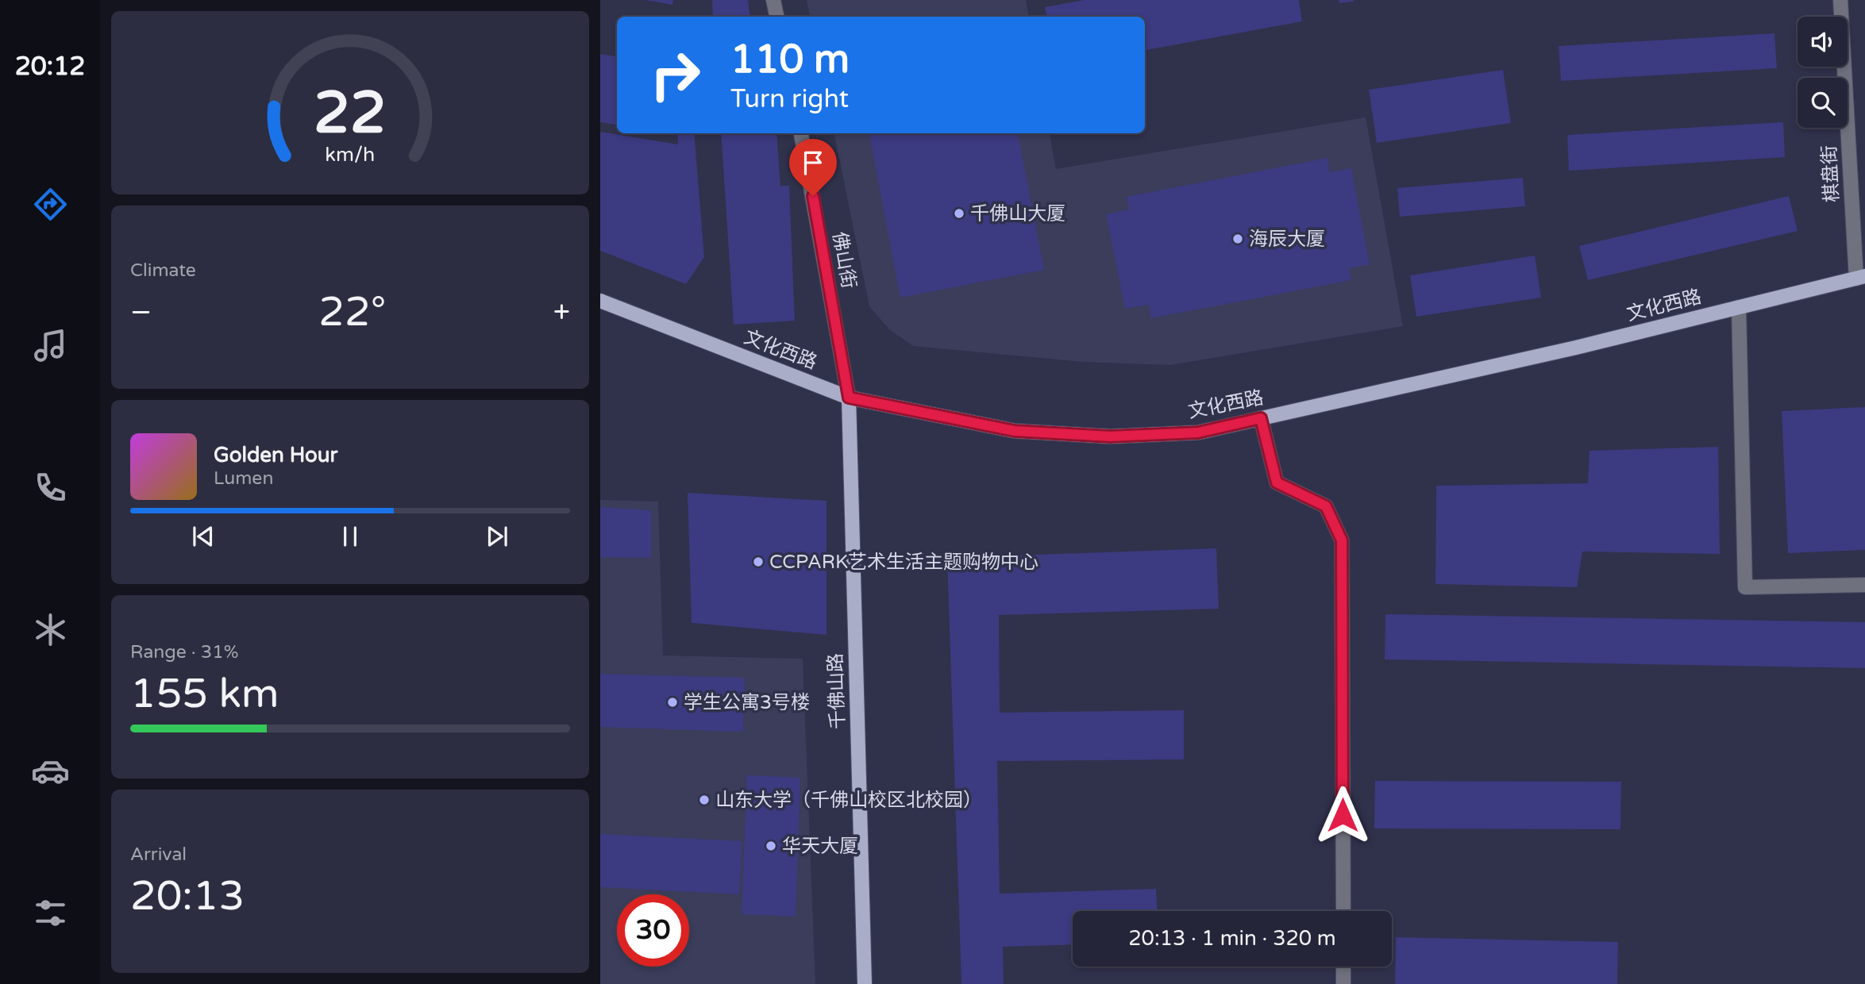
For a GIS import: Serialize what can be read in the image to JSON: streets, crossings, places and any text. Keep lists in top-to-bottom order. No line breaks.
{"streets":{"main road":["文化西路","千佛山路"],"street":["棋盘街","佛山街"]},"crossings":[["棋盘街","文化西路"],["佛山街","文化西路"],["佛山街","千佛山路"],["文化西路","千佛山路"]],"places":["千佛山大厦","海辰大厦","CCPARK艺术生活主题购物中心","学生公寓3号楼","山东大学（千佛山校区北校园）","华天大厦"],"page":{"tabs":"20:12","turn":["110 m","Turn right"],"tile":["Climate",["Range · 31%","155 km"],["Arrival","20:13"]],"heat":["−","22°","+"],"song":["Golden Hour","Lumen"],"limit":"30","trip":"20:13 · 1 min · 320 m","gauge":["22","km/h"]}}
